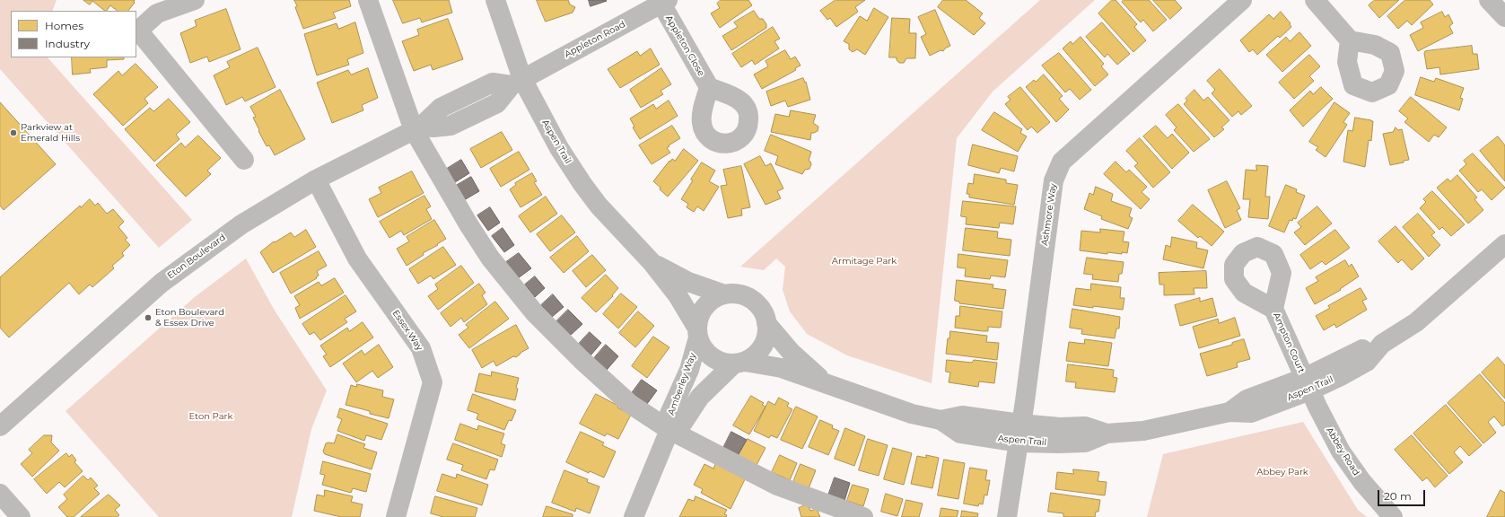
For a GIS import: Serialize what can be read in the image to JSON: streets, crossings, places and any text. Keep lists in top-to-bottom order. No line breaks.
{"streets":{"street":["Appleton Road","Appleton Close","Aspen Trail","Ashmore Way","Eton Boulevard","Essex Way","Ampton Court","Amberley Way","Abbey Road"]},"crossings":[["Appleton Road","Appleton Close"],["Appleton Road","Aspen Trail"],["Appleton Road","Eton Boulevard"],["Aspen Trail","Ashmore Way"],["Aspen Trail","Eton Boulevard"],["Aspen Trail","Ampton Court"],["Aspen Trail","Amberley Way"],["Aspen Trail","Abbey Road"],["Eton Boulevard","Essex Way"],["Ampton Court","Abbey Road"]],"parks":["Armitage Park","Eton Park","Abbey Park"],"places":["Parkview at Emerald Hills","Eton Boulevard & Essex Drive"],"legend":["Homes","Industry"],"scale_bar":"20 m"}
